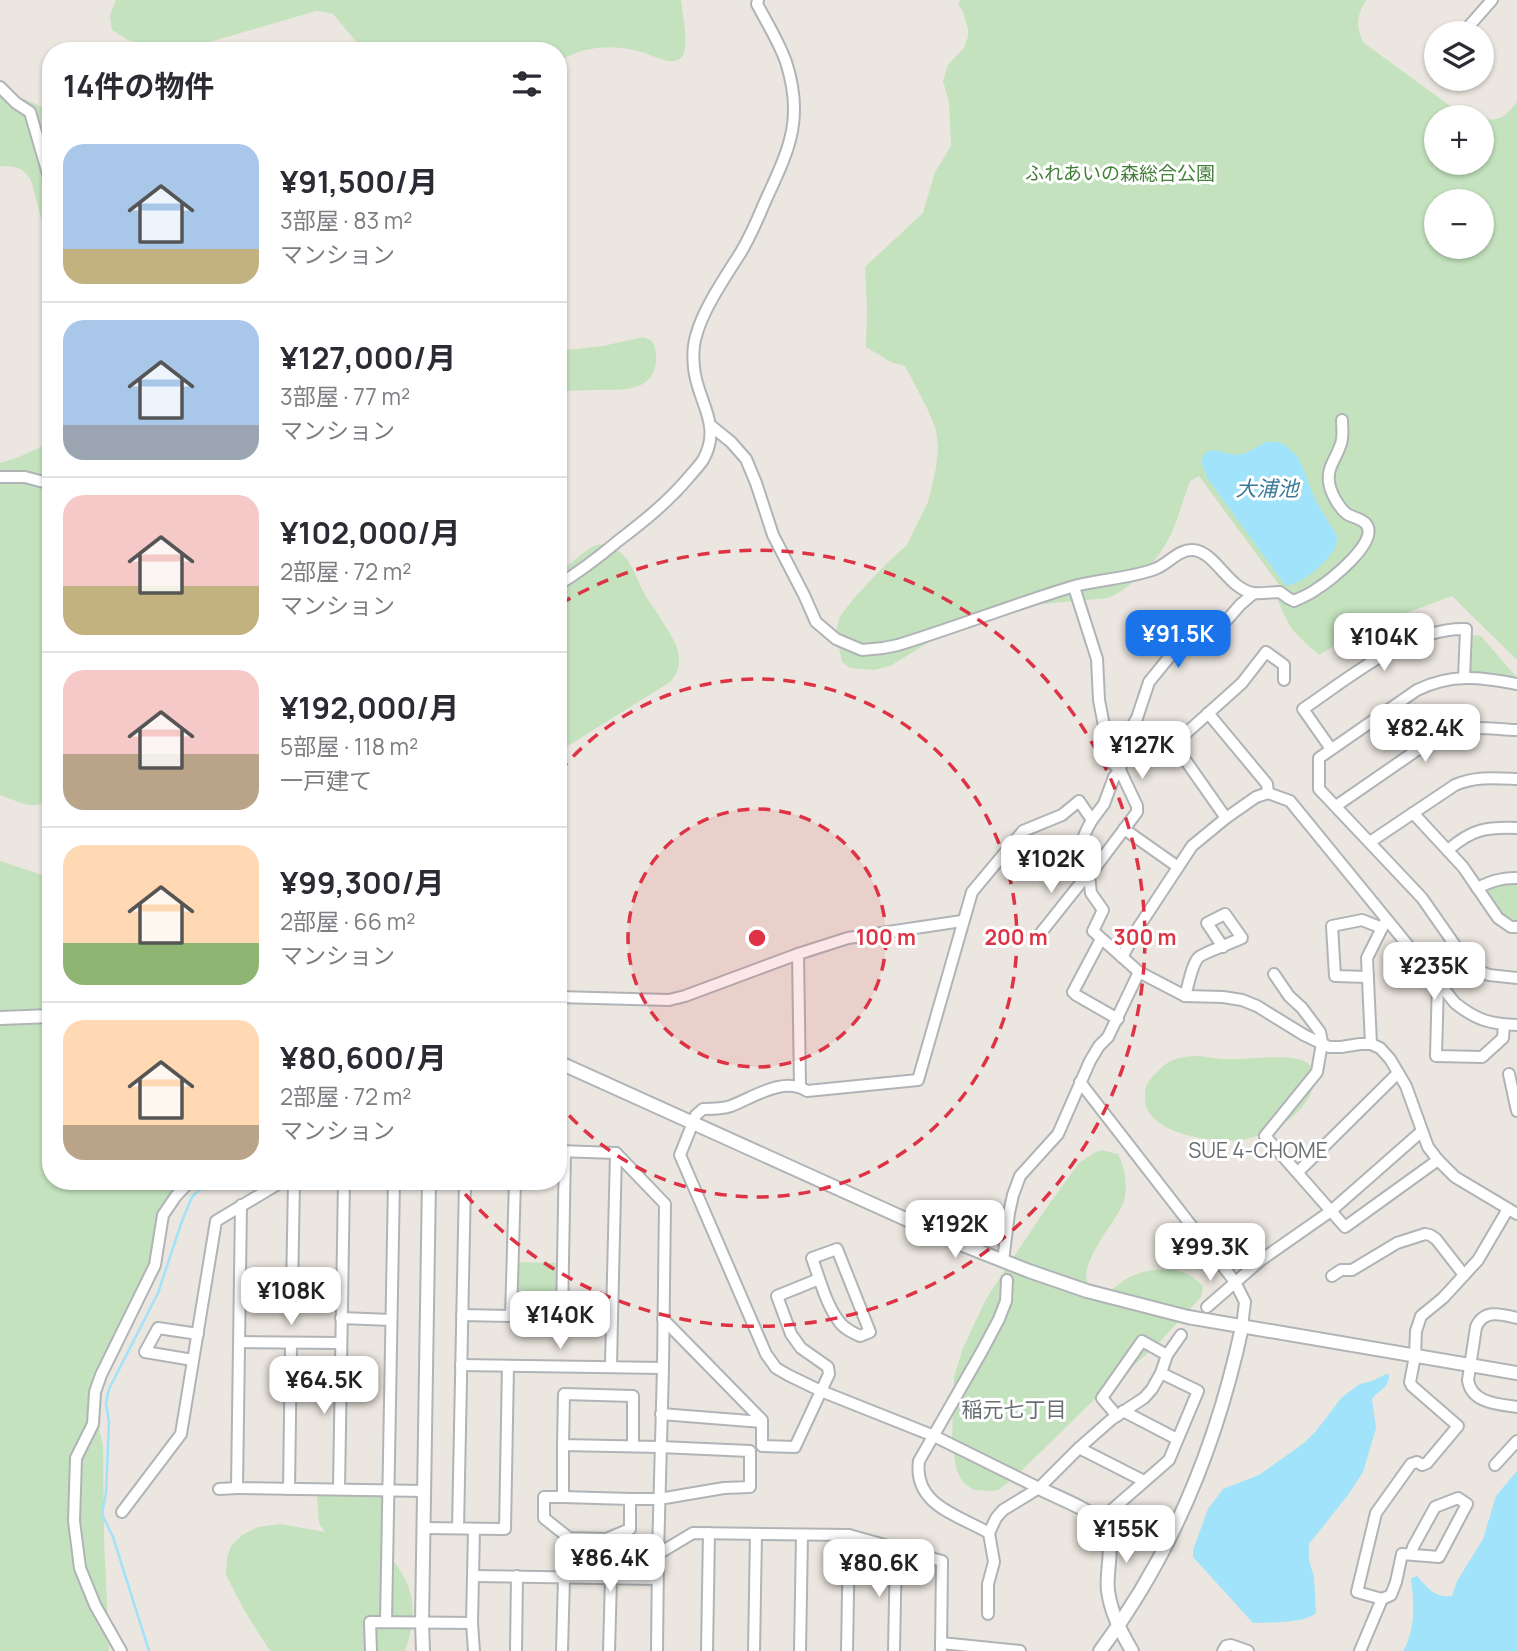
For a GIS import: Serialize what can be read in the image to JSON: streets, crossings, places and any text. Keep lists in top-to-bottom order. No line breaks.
{"districts":["SUE 4-CHOME","稲元七丁目"],"water":["大浦池"],"parks":["ふれあいの森総合公園"],"page":{"map_buttons":["+","−"],"heading":"14件の物件","list":[{"name":"¥91,500/月","note":"3部屋 · 83 m² · マンション"},{"name":"¥127,000/月","note":"3部屋 · 77 m² · マンション"},{"name":"¥102,000/月","note":"2部屋 · 72 m² · マンション"},{"name":"¥192,000/月","note":"5部屋 · 118 m² · 一戸建て"},{"name":"¥99,300/月","note":"2部屋 · 66 m² · マンション"},{"name":"¥80,600/月","note":"2部屋 · 72 m² · マンション"}],"price":["¥91.5K","¥104K","¥82.4K","¥127K","¥102K","¥235K","¥192K","¥99.3K","¥108K","¥140K","¥64.5K","¥155K","¥86.4K","¥80.6K"]},"rings":["100 m","200 m","300 m"]}
